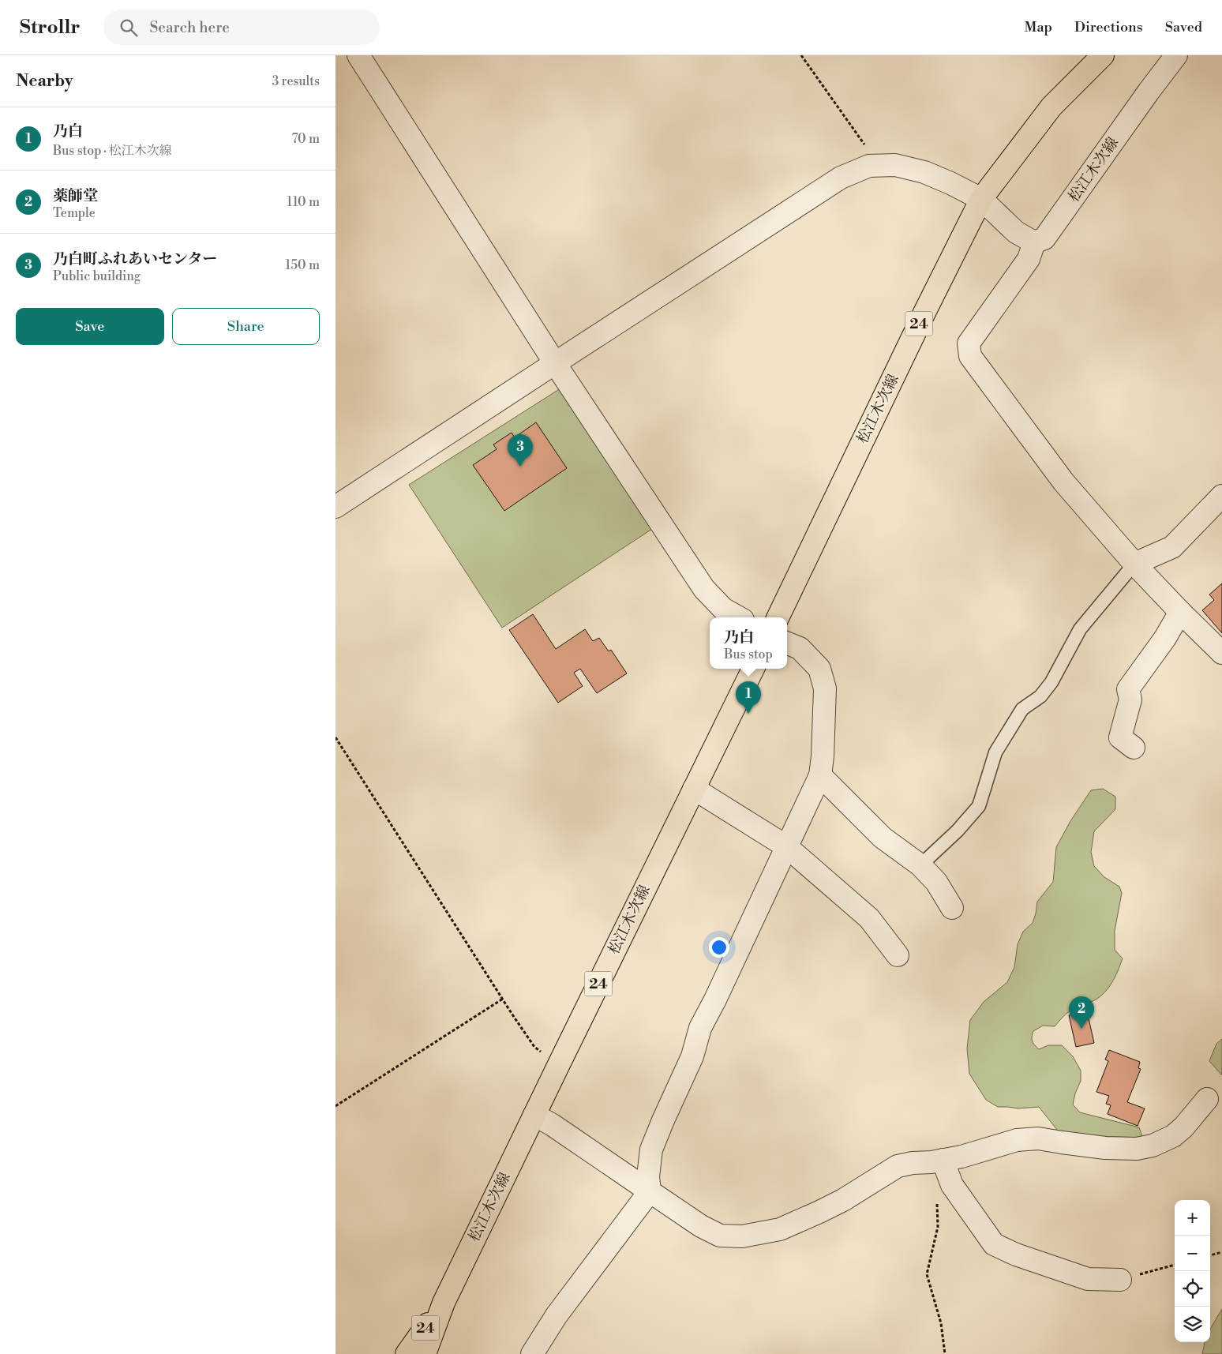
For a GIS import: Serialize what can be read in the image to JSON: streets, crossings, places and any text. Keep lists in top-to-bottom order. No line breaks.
{"streets":{"main road":["松江木次線","24"]},"page":{"header":"Strollr","search":"Search here","nav":["Map","Directions","Saved"],"heading":["Nearby","3 results"],"list":[{"mark":"1","name":"乃白","note":"Bus stop · 松江木次線","value":"70 m"},{"mark":"2","name":"薬師堂","note":"Temple","value":"110 m"},{"mark":"3","name":"乃白町ふれあいセンター","note":"Public building","value":"150 m"}],"buttons":["Save","Share"],"pins":["3","1","2"],"popup":["乃白","Bus stop"],"map_buttons":["+","−"]}}
